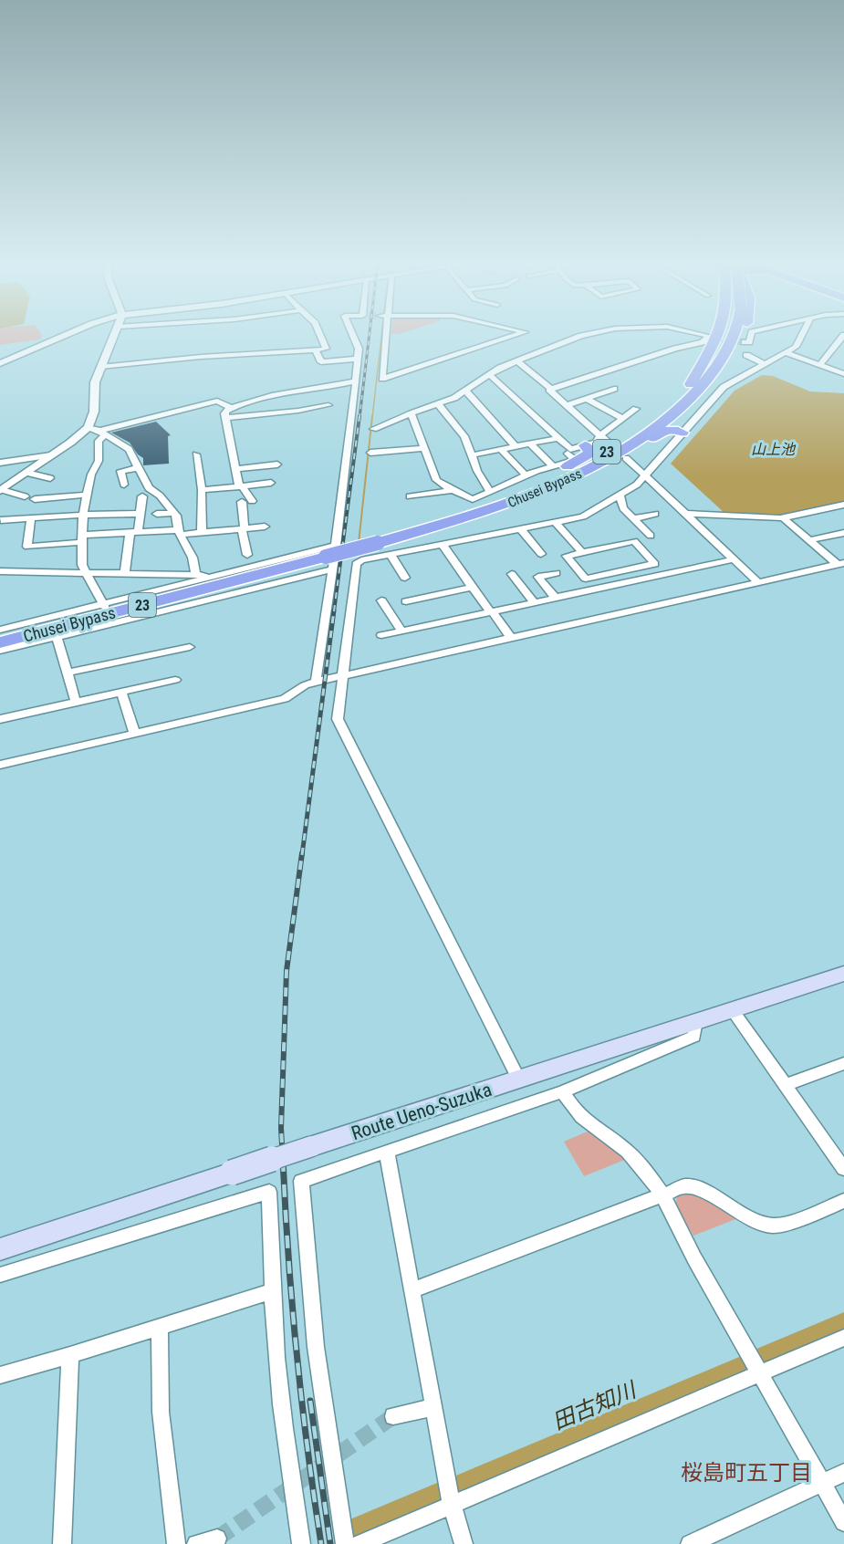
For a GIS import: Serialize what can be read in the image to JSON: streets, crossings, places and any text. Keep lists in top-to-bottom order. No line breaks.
{"streets":{"highway":["23","Chusei Bypass"],"main road":["Route Ueno-Suzuka"]},"districts":["桜島町五丁目"],"water":["山上池","田古知川"]}
